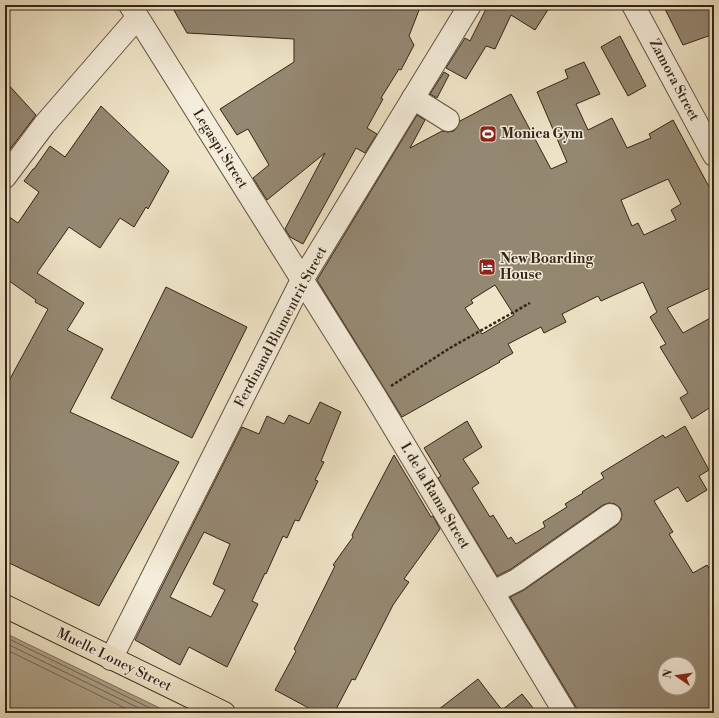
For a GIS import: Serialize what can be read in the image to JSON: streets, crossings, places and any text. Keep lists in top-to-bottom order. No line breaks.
{"streets":{"main road":["Muelle Loney Street"],"street":["Zamora Street","Legaspi Street","Ferdinand Blumentrit Street","I. de la Rama Street"]},"crossings":[["Legaspi Street","Ferdinand Blumentrit Street"],["Legaspi Street","I. de la Rama Street"],["Ferdinand Blumentrit Street","I. de la Rama Street"],["Ferdinand Blumentrit Street","Muelle Loney Street"]],"places":{"sports":["Monica Gym"],"hotel":["New Boarding House"]},"north":"left"}
